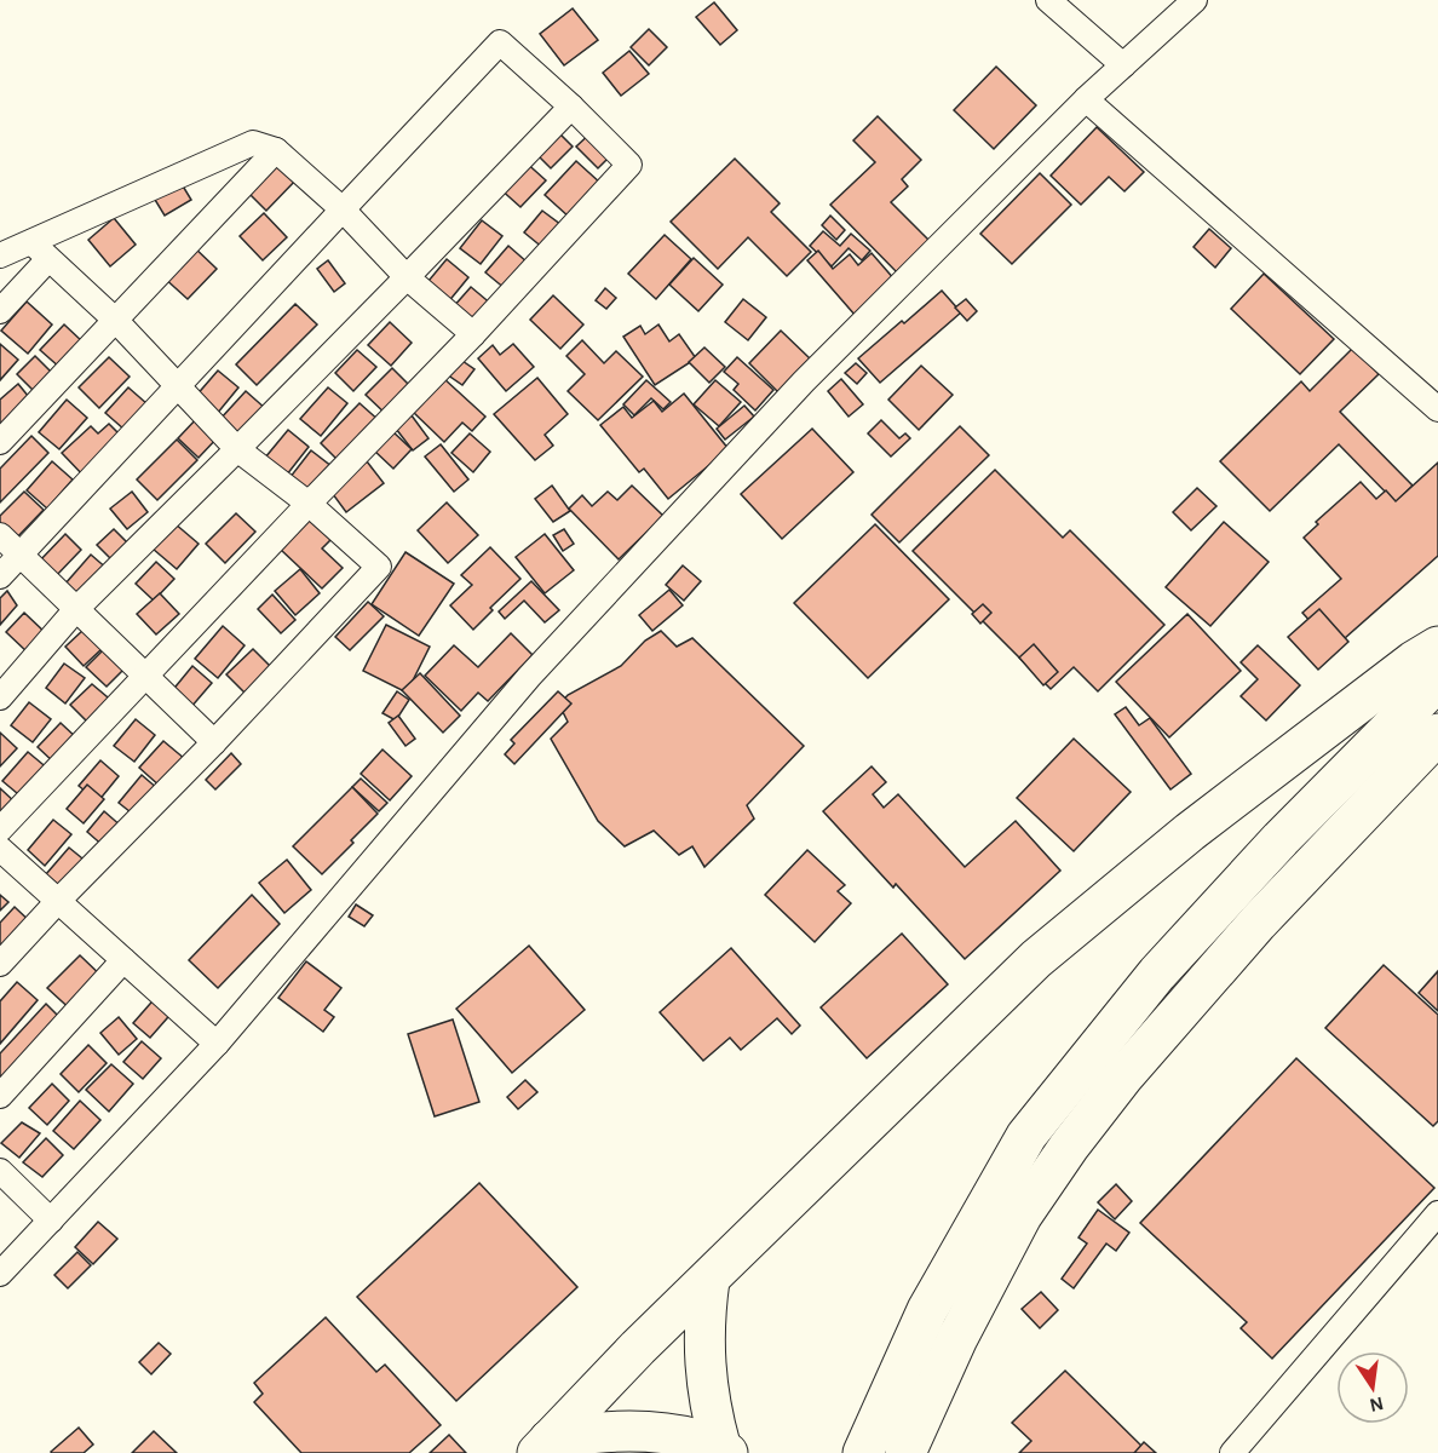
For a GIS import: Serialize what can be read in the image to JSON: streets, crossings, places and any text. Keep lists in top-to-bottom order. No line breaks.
{"north":"bottom"}
